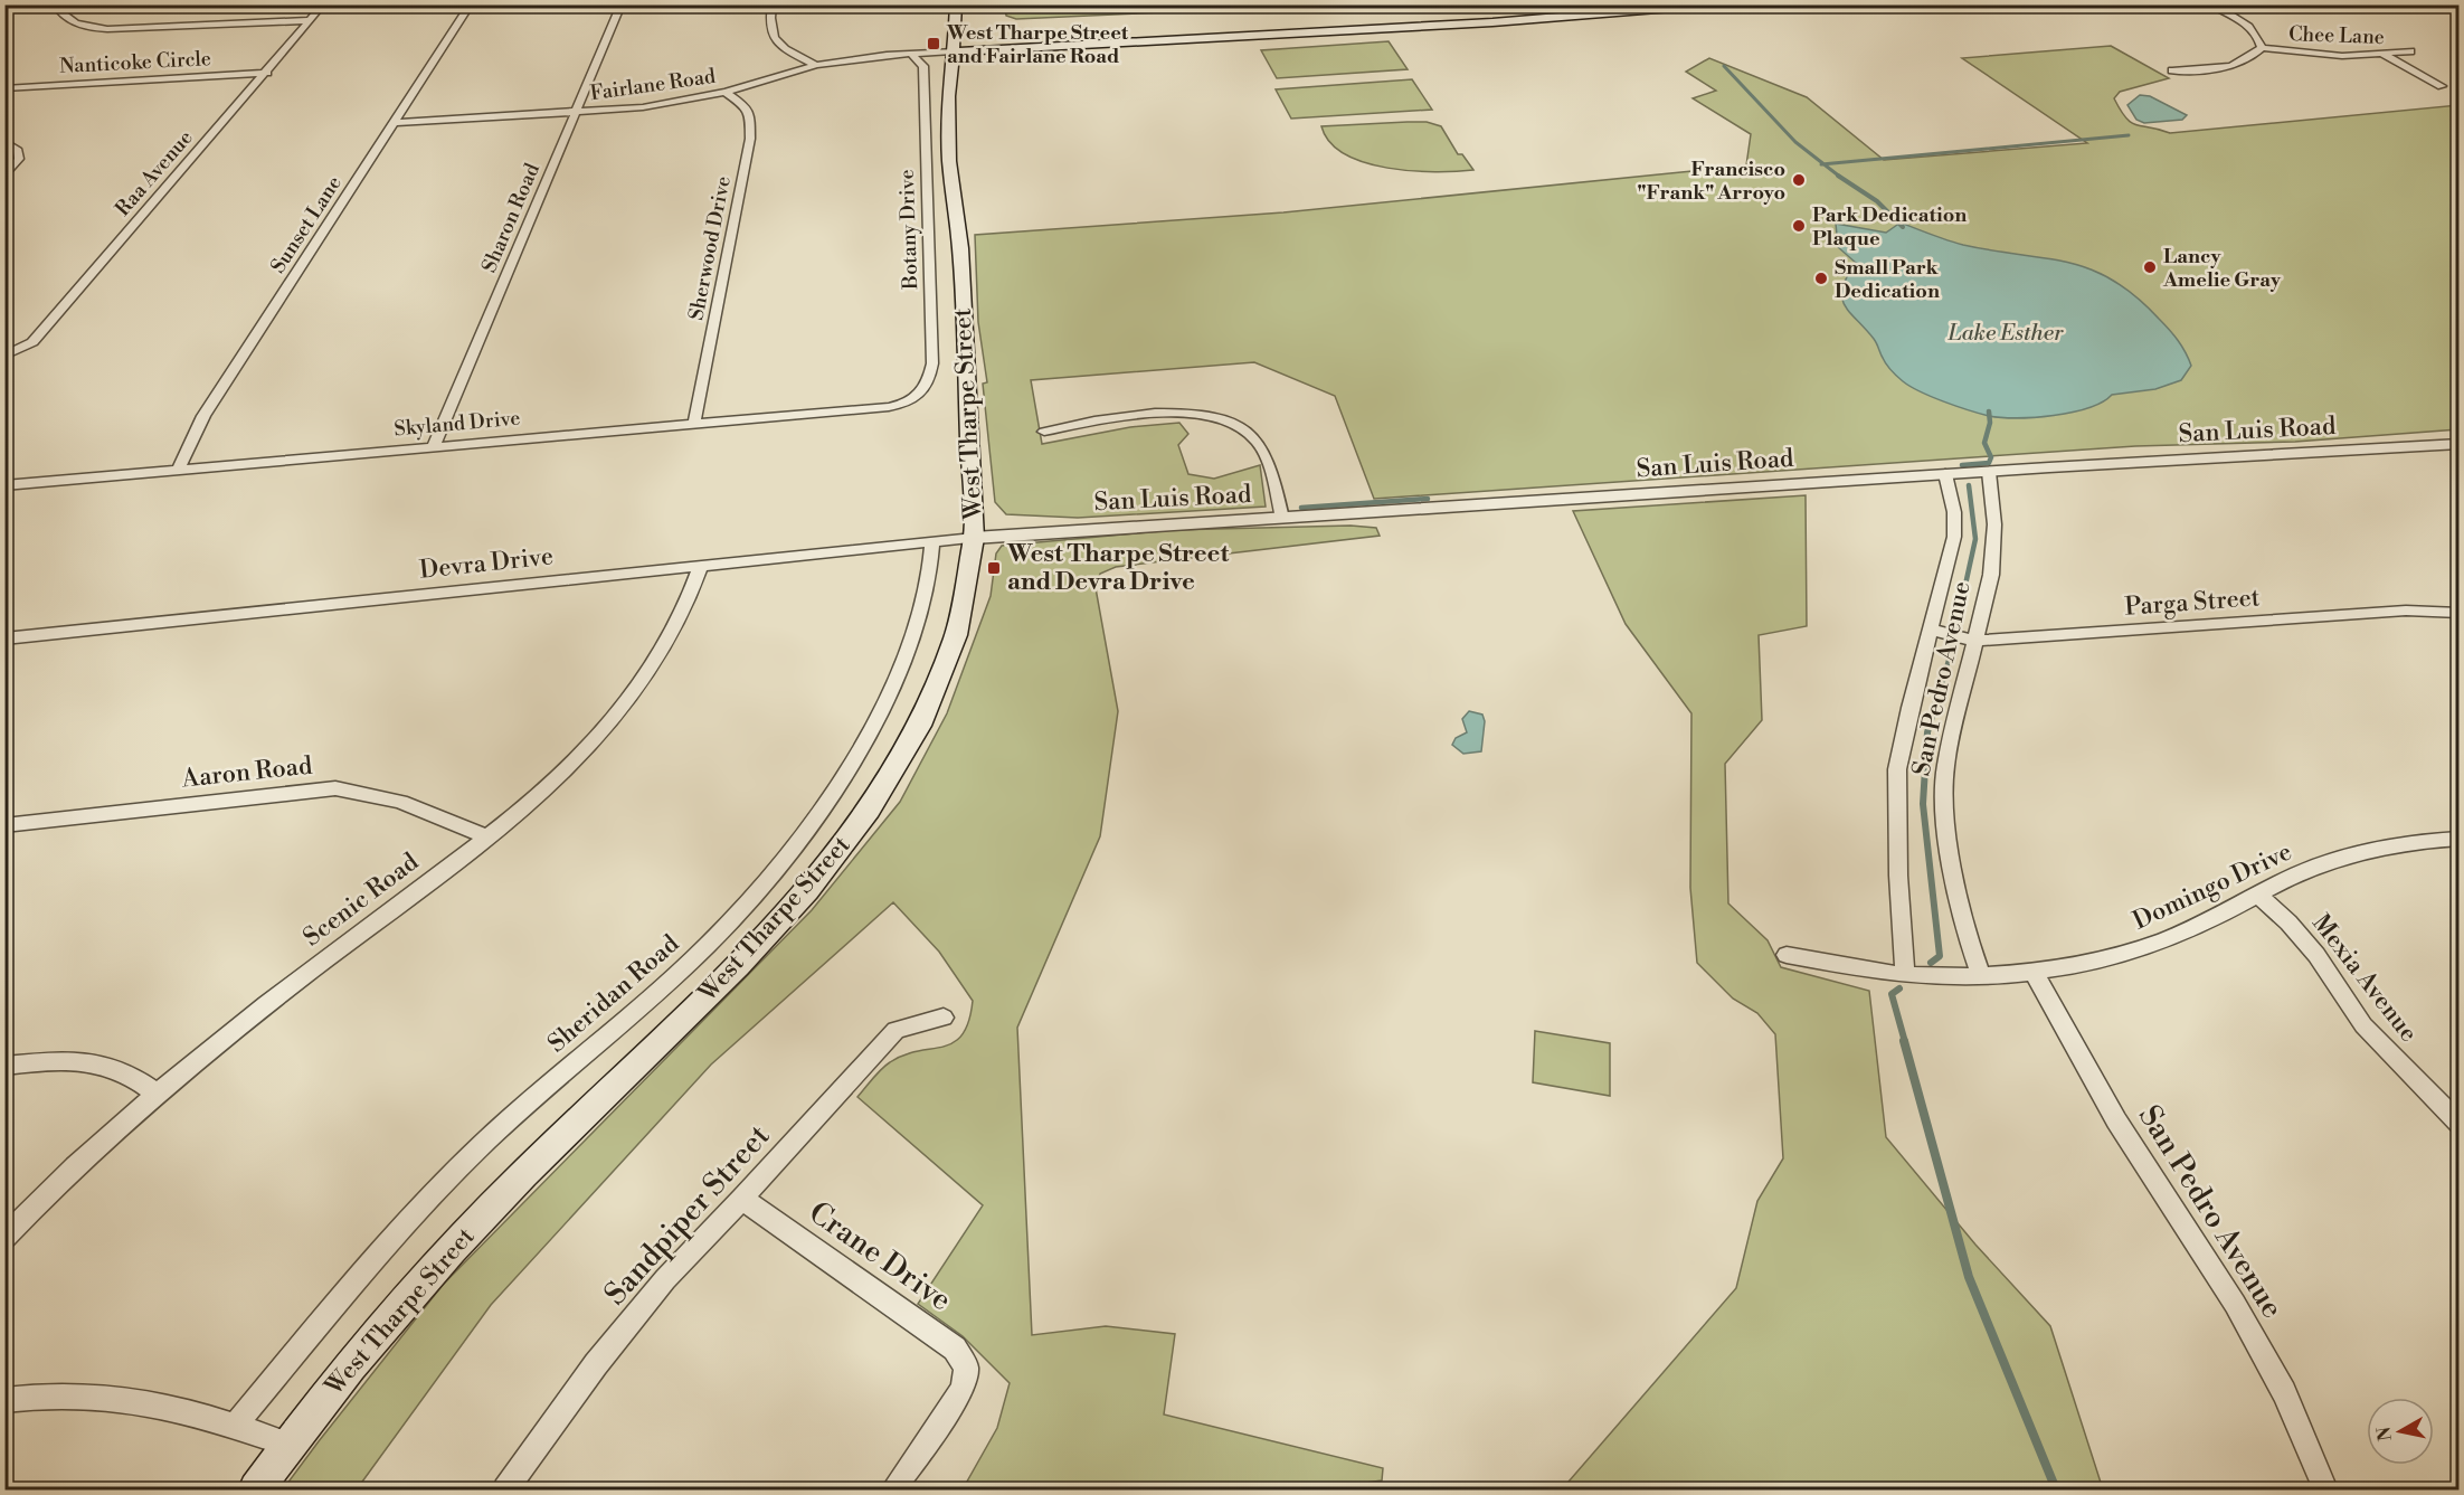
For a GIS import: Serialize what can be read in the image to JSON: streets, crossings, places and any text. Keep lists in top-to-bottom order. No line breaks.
{"streets":{"main road":["West Tharpe Street"],"street":["Chee Lane","Nanticoke Circle","Fairlane Road","Raa Avenue","Sharon Road","Sunset Lane","Botany Drive","Sherwood Drive","Skyland Drive","San Luis Road","Devra Drive","Parga Street","San Pedro Avenue","Aaron Road","Domingo Drive","Scenic Road","Mexia Avenue","Sheridan Road","Sandpiper Street","Crane Drive"]},"crossings":[["Nanticoke Circle","Raa Avenue"],["Fairlane Road","Sharon Road"],["Fairlane Road","Sunset Lane"],["Fairlane Road","Botany Drive"],["Fairlane Road","Sherwood Drive"],["Fairlane Road","West Tharpe Street"],["Sharon Road","Skyland Drive"],["Sunset Lane","Skyland Drive"],["Botany Drive","Skyland Drive"],["Sherwood Drive","Skyland Drive"],["West Tharpe Street","San Luis Road"],["West Tharpe Street","Devra Drive"],["San Luis Road","Devra Drive"],["San Luis Road","San Pedro Avenue"],["Devra Drive","Scenic Road"],["Devra Drive","Sheridan Road"],["Parga Street","San Pedro Avenue"],["San Pedro Avenue","Domingo Drive"],["Aaron Road","Scenic Road"],["Domingo Drive","Mexia Avenue"],["Sandpiper Street","Crane Drive"]],"water":["Lake Esther"],"places":{"transit":["West Tharpe Street and Fairlane Road","West Tharpe Street and Devra Drive"],"other":["Francisco \"Frank\" Arroyo","Park Dedication Plaque","Lancy Amelie Gray","Small Park Dedication"]},"north":"left"}
